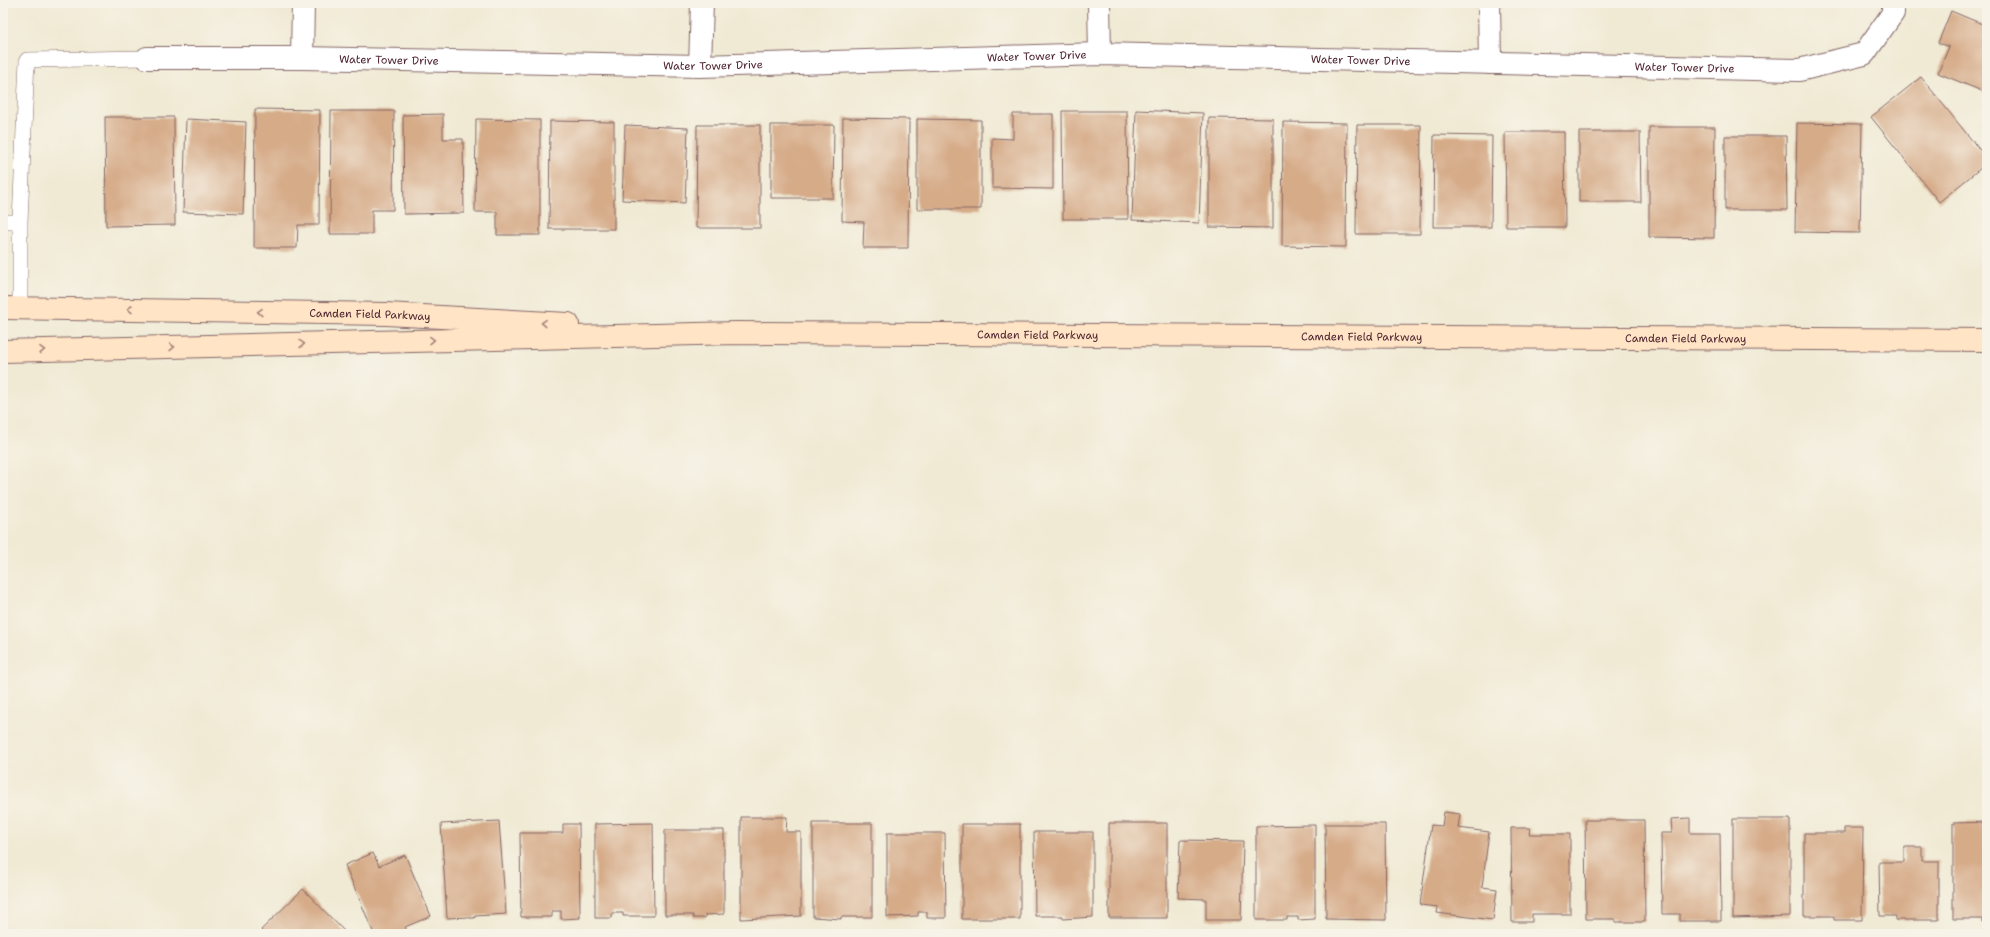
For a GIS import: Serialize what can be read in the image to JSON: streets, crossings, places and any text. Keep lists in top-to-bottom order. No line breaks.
{"streets":{"street":["Water Tower Drive","Camden Field Parkway"]}}
